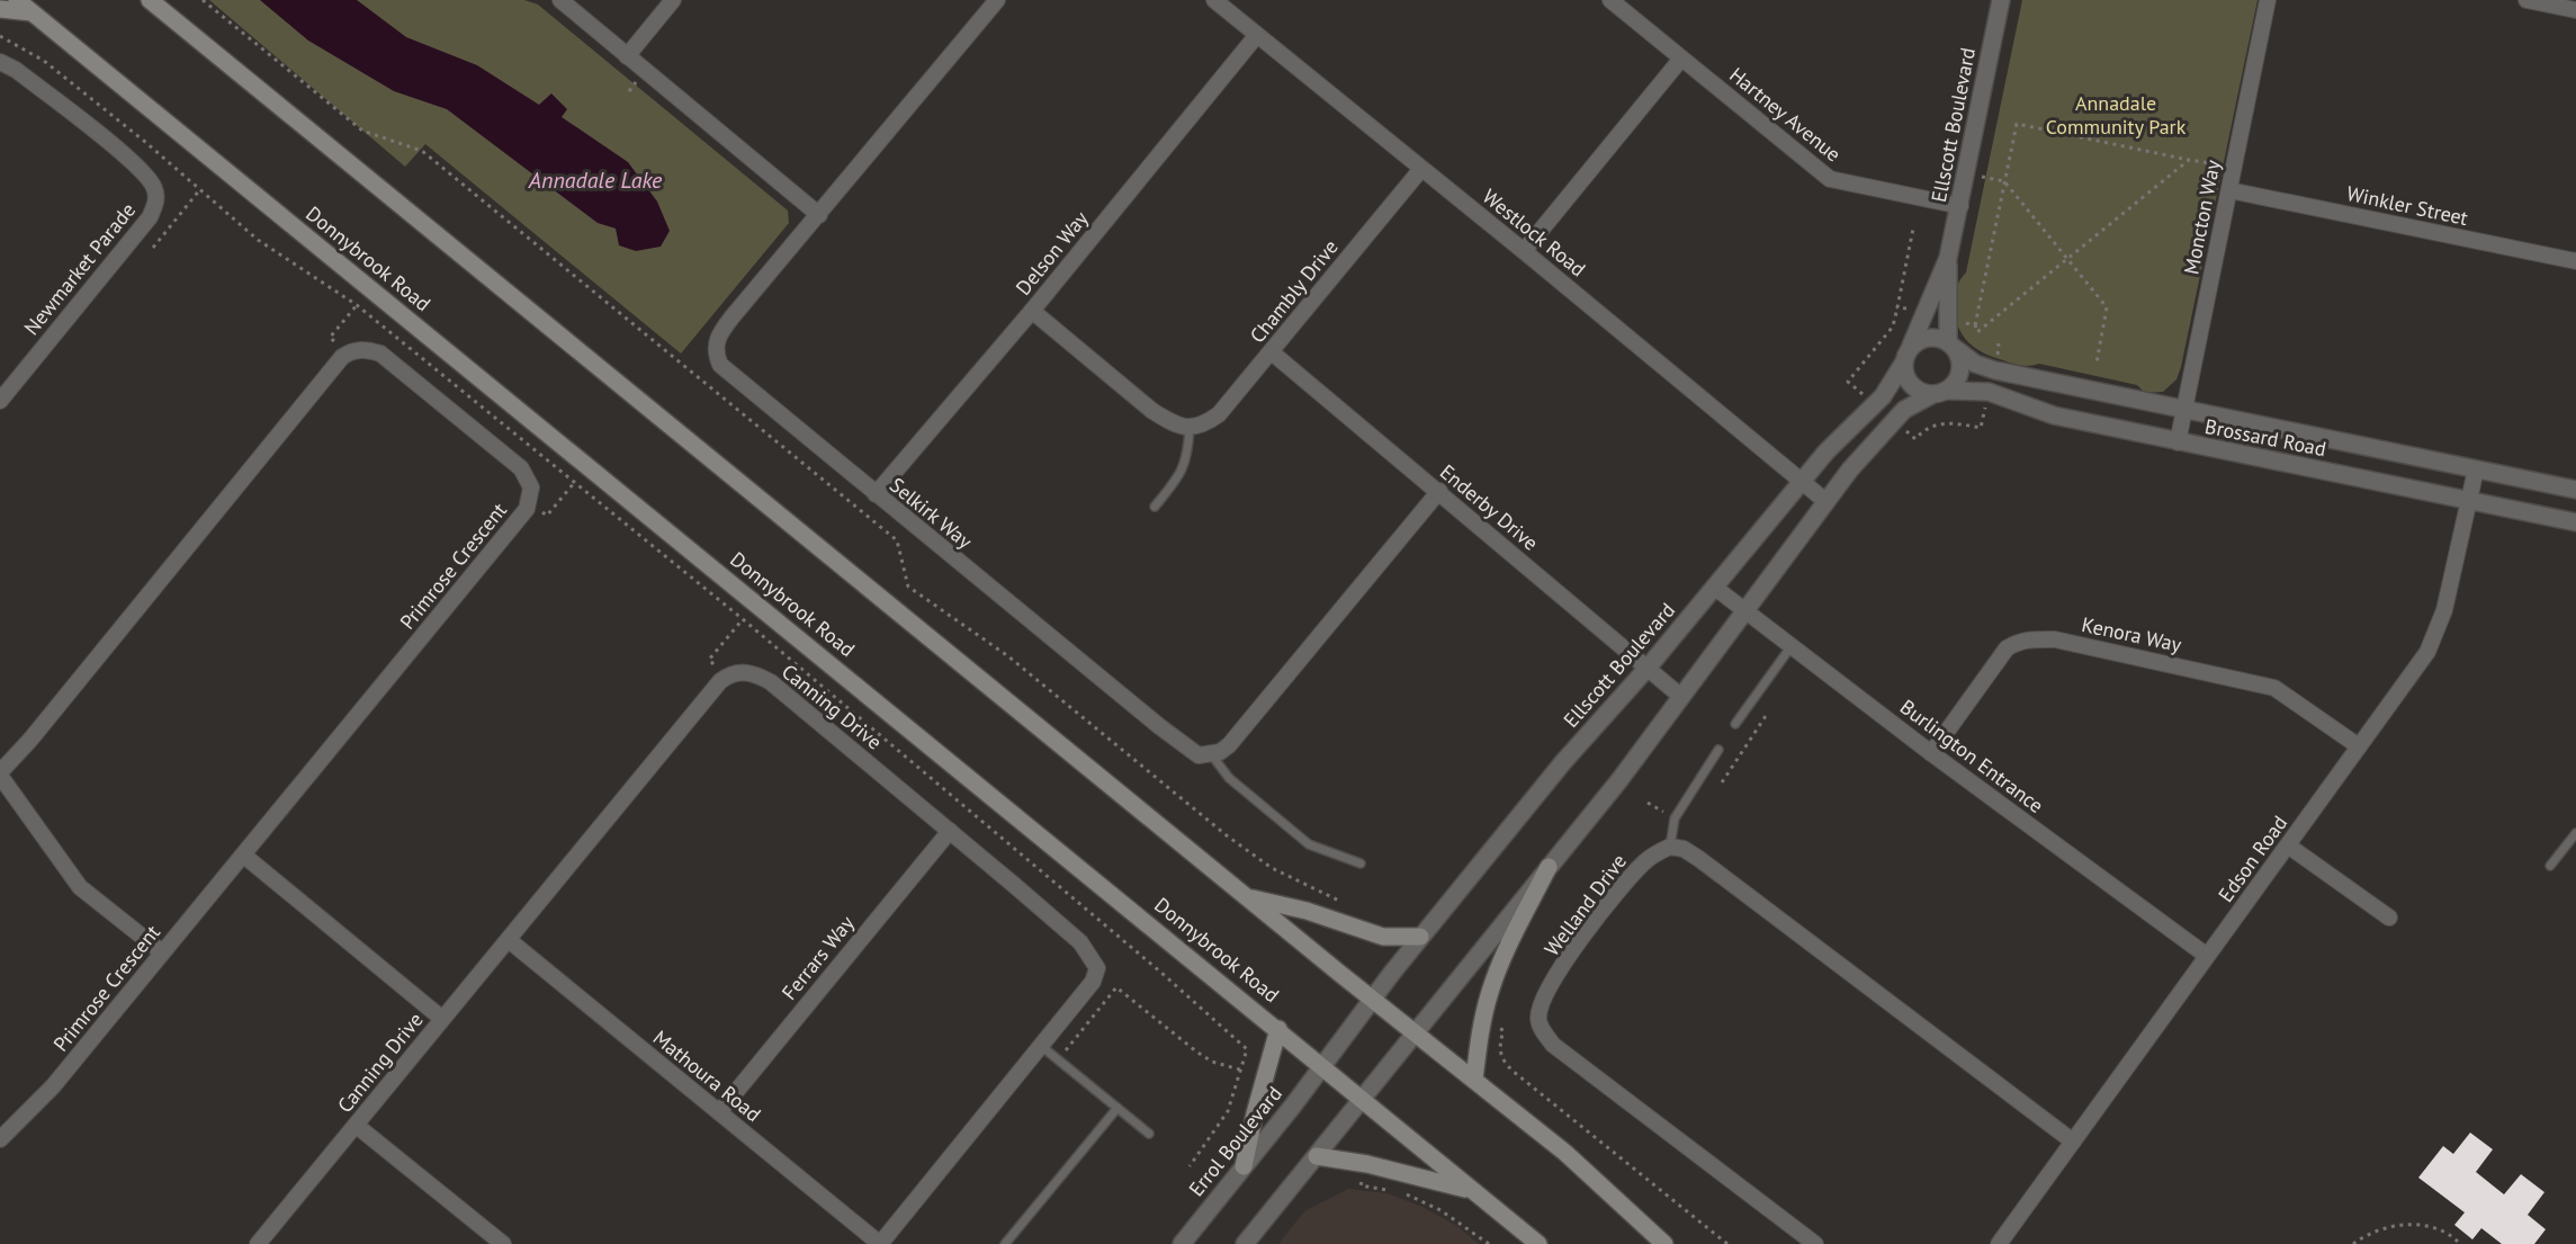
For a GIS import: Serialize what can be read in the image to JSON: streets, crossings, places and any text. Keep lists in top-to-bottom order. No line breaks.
{"streets":{"main road":["Donnybrook Road"],"street":["Hartney Avenue","Ellscott Boulevard","Winkler Street","Moncton Way","Westlock Road","Delson Way","Newmarket Parade","Chambly Drive","Brossard Road","Enderby Drive","Selkirk Way","Primrose Crescent","Kenora Way","Canning Drive","Burlington Entrance","Edson Road","Welland Drive","Ferrars Way","Mathoura Road","Errol Boulevard"]},"crossings":[["Hartney Avenue","Ellscott Boulevard"],["Ellscott Boulevard","Westlock Road"],["Ellscott Boulevard","Brossard Road"],["Ellscott Boulevard","Enderby Drive"],["Ellscott Boulevard","Burlington Entrance"],["Ellscott Boulevard","Errol Boulevard"],["Winkler Street","Moncton Way"],["Moncton Way","Brossard Road"],["Westlock Road","Delson Way"],["Westlock Road","Chambly Drive"],["Delson Way","Selkirk Way"],["Donnybrook Road","Errol Boulevard"],["Chambly Drive","Enderby Drive"],["Brossard Road","Edson Road"],["Kenora Way","Burlington Entrance"],["Kenora Way","Edson Road"],["Canning Drive","Ferrars Way"],["Canning Drive","Mathoura Road"],["Burlington Entrance","Edson Road"],["Ferrars Way","Mathoura Road"]],"water":["Annadale Lake"],"parks":["Annadale Community Park"]}
